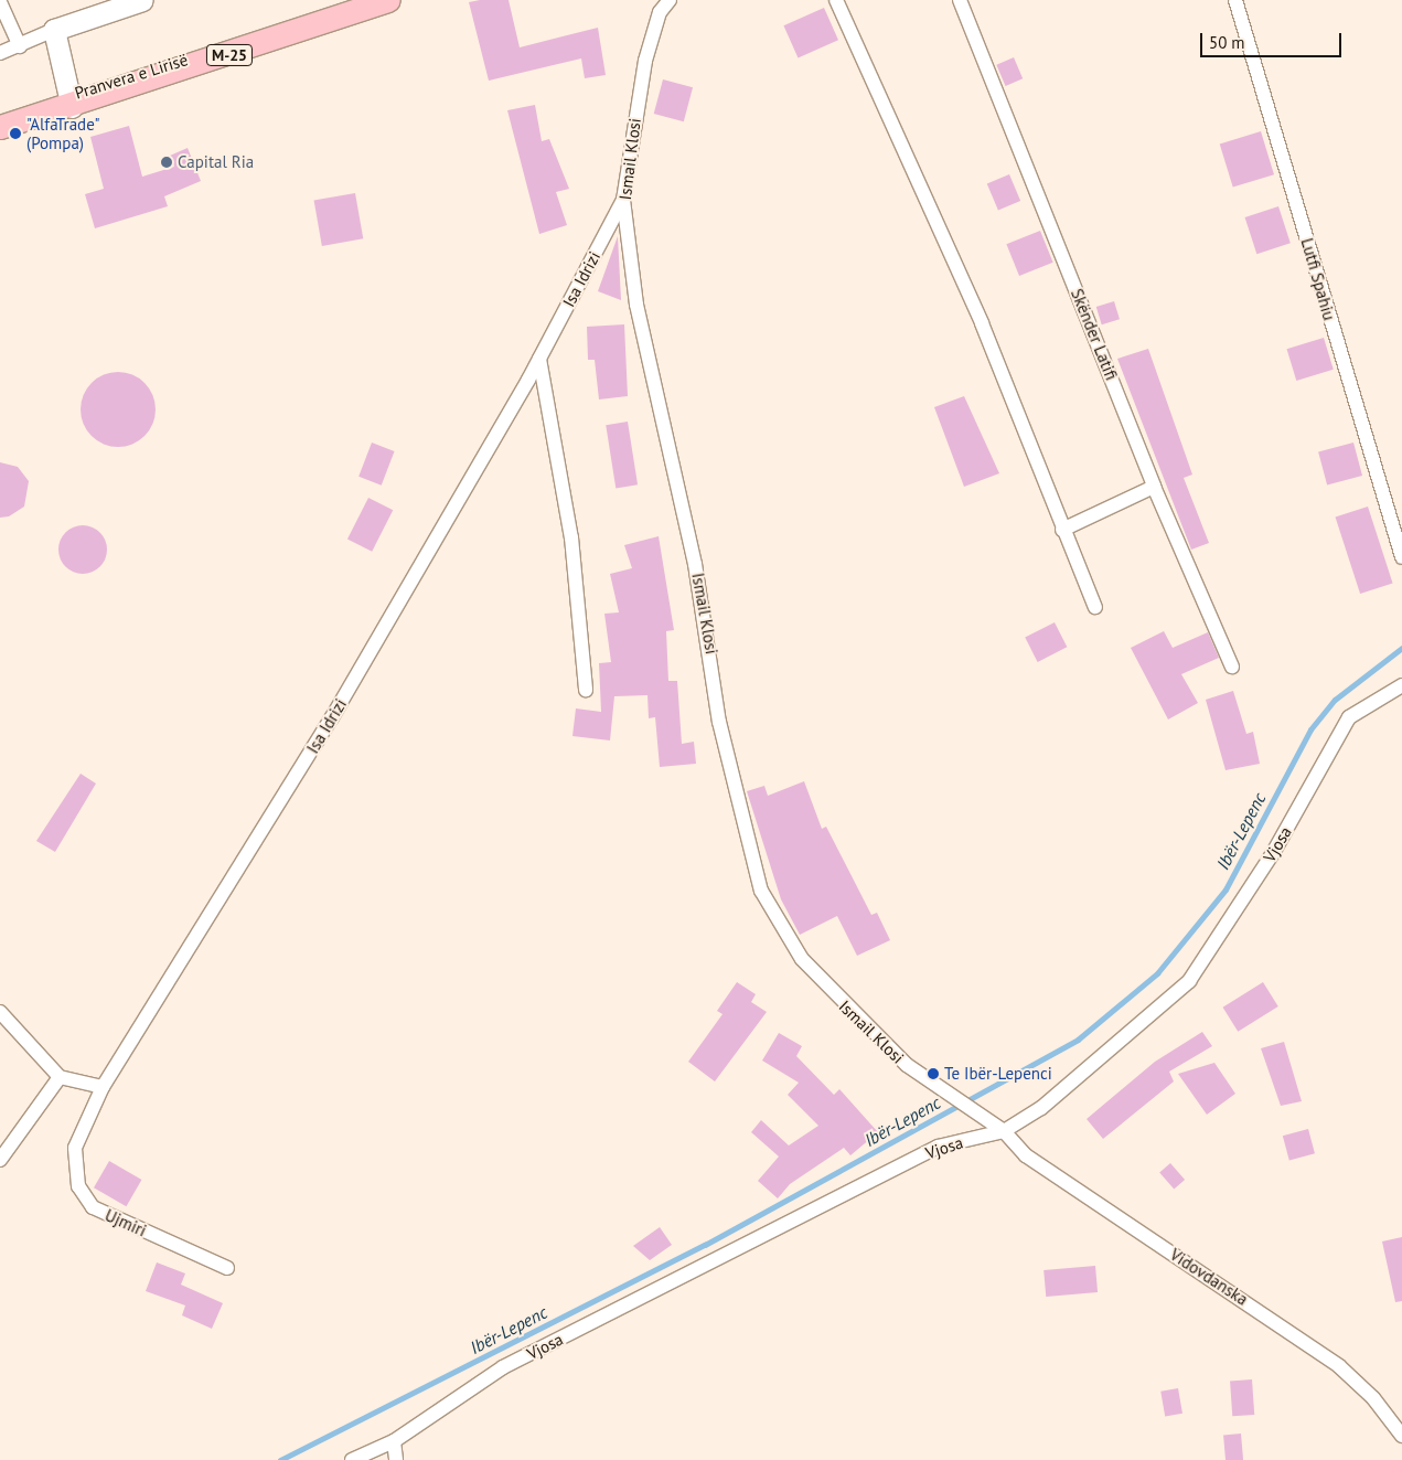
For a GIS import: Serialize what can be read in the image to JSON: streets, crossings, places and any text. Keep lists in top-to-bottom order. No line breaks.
{"streets":{"main road":["M-25","Pranvera e Lirisë"],"street":["Ismail Klosi","Isa Idrizi","Lutfi Spahiu","Skënder Latifi","Vjosa","Ujmiri","Vidovdanska"]},"crossings":[["Ismail Klosi","Isa Idrizi"],["Ismail Klosi","Vjosa"],["Ismail Klosi","Vidovdanska"],["Isa Idrizi","Ujmiri"],["Vjosa","Vidovdanska"]],"water":["Ibër-Lepenc"],"places":["\"AlfaTrade\" (Pompa)","Capital Ria","Te Ibër-Lepenci"],"scale_bar":"50 m"}
